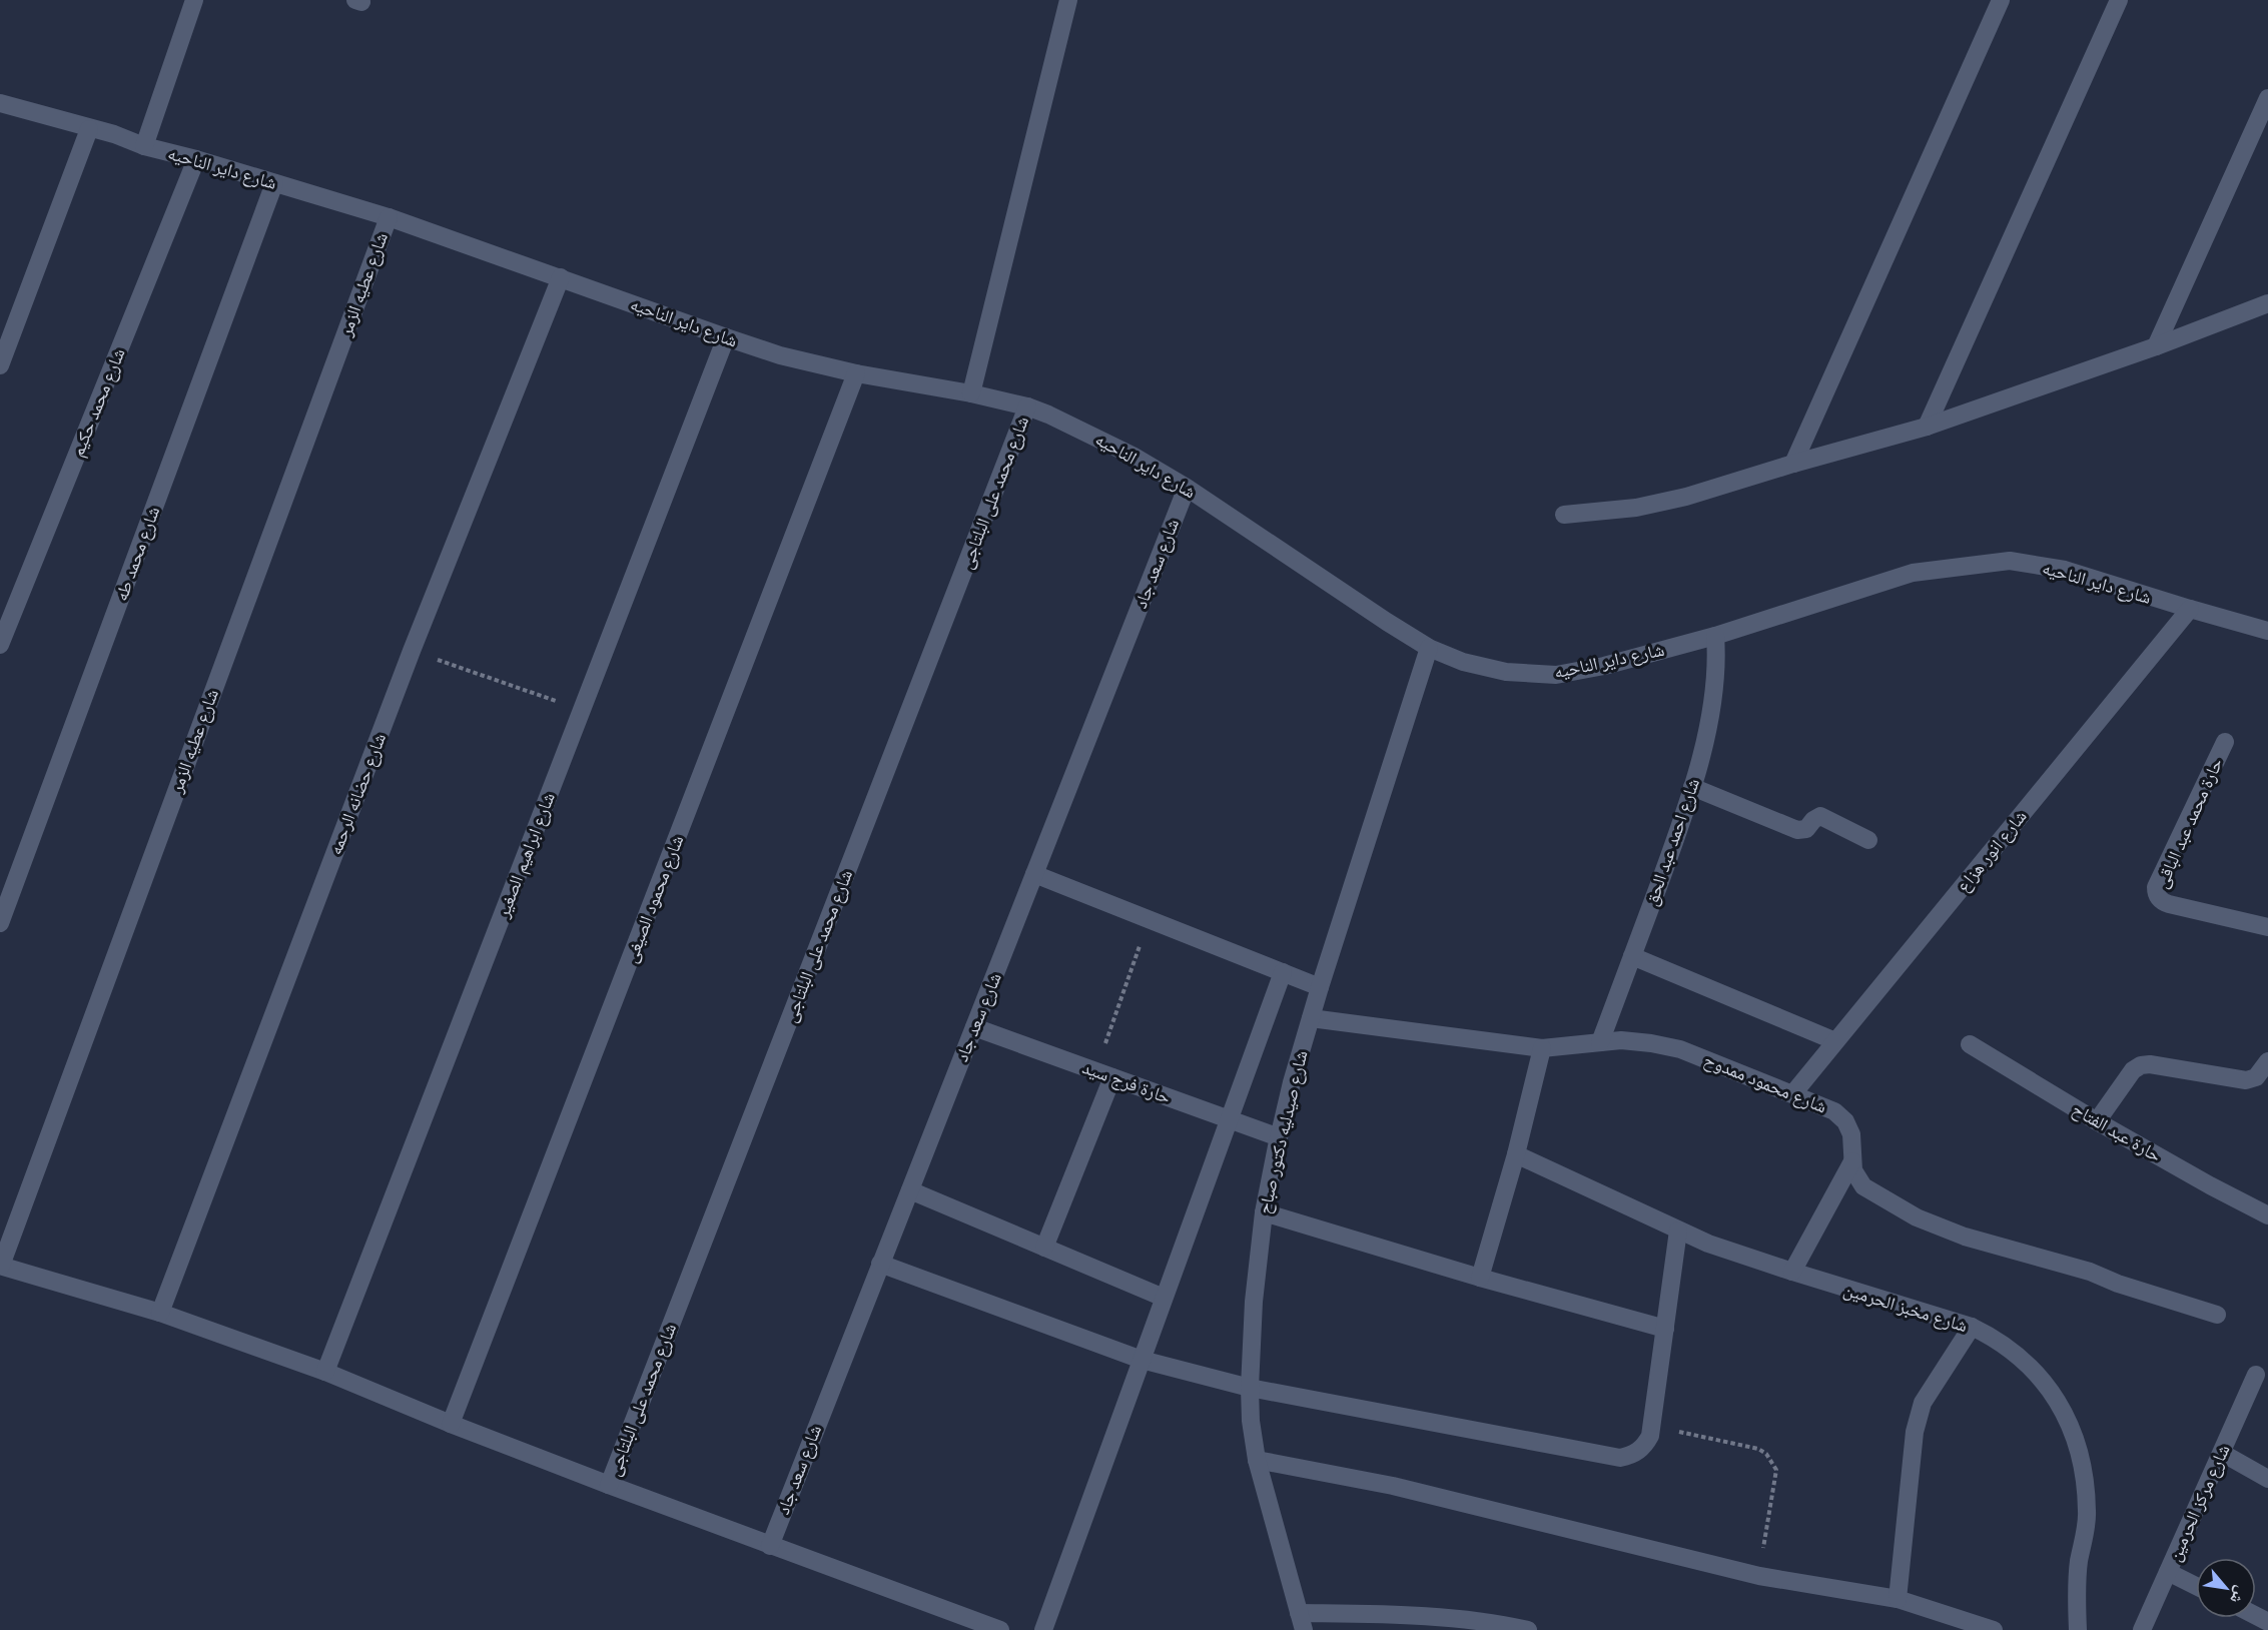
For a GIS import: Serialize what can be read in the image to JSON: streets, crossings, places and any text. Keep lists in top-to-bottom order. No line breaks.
{"streets":{"street":["شارع داير الناحيه","شارع عطيه الزمر","شارع محمد حكيم","شارع محمد على البلتاجى","شارع محمد طه","شارع سعد جاد","شارع حضانه الرحمه","حارة محمد عبد الباقى","شارع احمد عبد الحق","شارع انور هزاع","شارع ابراهيم الصغير","شارع محمود الصيغى","حارة فرج سيد","شارع محمود ممدوح","شارع صيدليه دكتور صباح","حارة عبد الفتاح","شارع مخبز الحرمين","شارع مركز الحرمين"]},"crossings":[["شارع داير الناحيه","شارع عطيه الزمر"],["شارع داير الناحيه","شارع محمد حكيم"],["شارع داير الناحيه","شارع محمد على البلتاجى"],["شارع داير الناحيه","شارع محمد طه"],["شارع داير الناحيه","شارع سعد جاد"],["شارع داير الناحيه","شارع حضانه الرحمه"],["شارع داير الناحيه","شارع احمد عبد الحق"],["شارع داير الناحيه","شارع انور هزاع"],["شارع داير الناحيه","شارع ابراهيم الصغير"],["شارع داير الناحيه","شارع محمود الصيغى"],["شارع داير الناحيه","شارع صيدليه دكتور صباح"],["شارع سعد جاد","حارة فرج سيد"],["شارع احمد عبد الحق","شارع محمود ممدوح"],["شارع انور هزاع","شارع محمود ممدوح"],["حارة فرج سيد","شارع صيدليه دكتور صباح"],["شارع محمود ممدوح","شارع صيدليه دكتور صباح"]],"north":"bottom right"}
